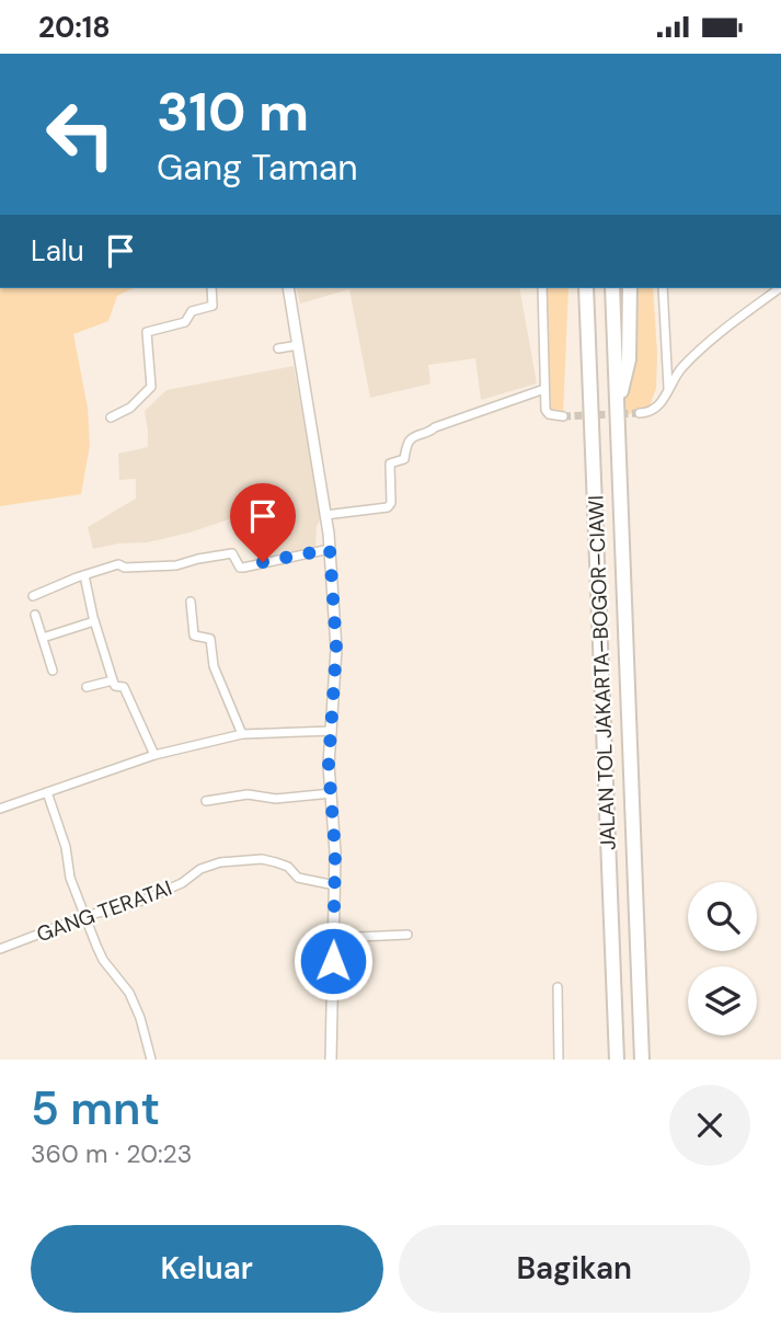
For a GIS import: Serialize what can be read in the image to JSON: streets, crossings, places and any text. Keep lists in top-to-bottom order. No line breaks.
{"streets":{"highway":["JALAN TOL JAKARTA–BOGOR–CIAWI"],"street":["GANG TERATAI"]},"page":{"status":"20:18","turn":["310 m","Gang Taman"],"then":"Lalu","heading":["5 mnt","360 m · 20:23"],"buttons":["Keluar","Bagikan"]}}
